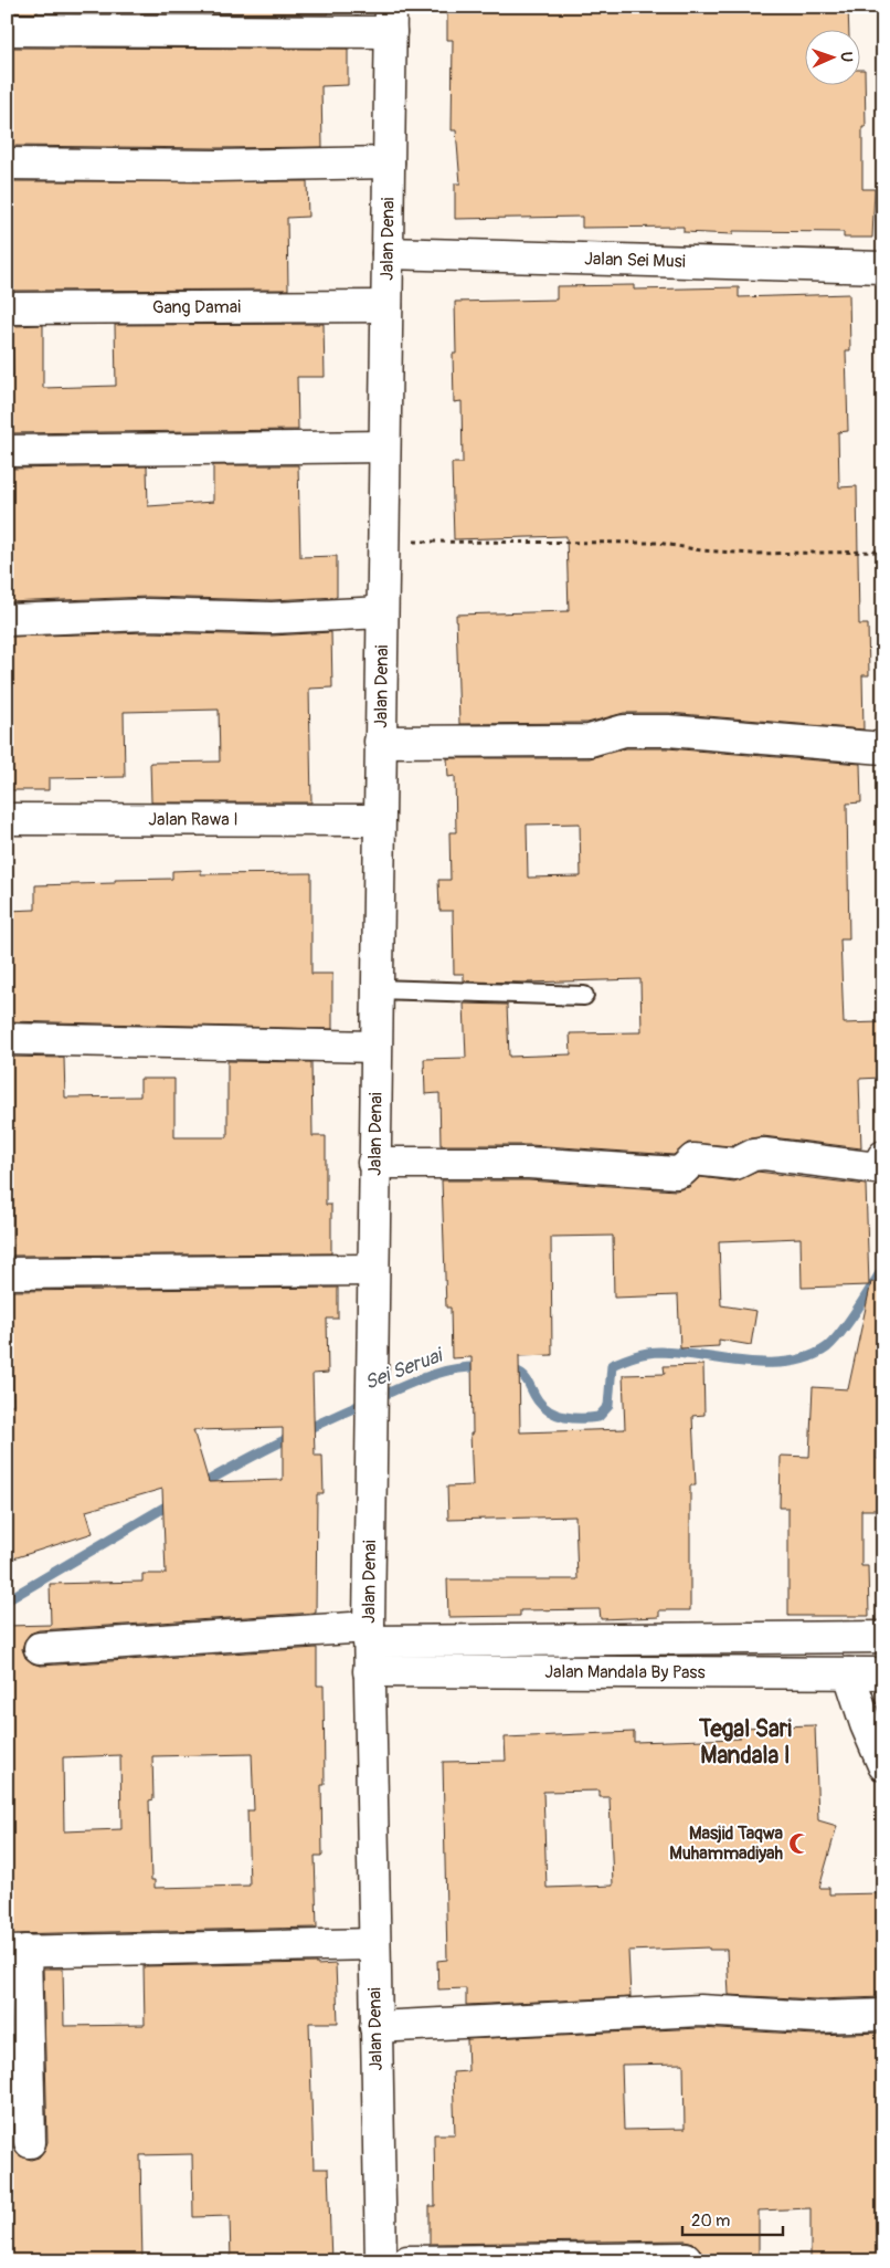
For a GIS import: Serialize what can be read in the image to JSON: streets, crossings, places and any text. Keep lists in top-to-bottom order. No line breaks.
{"streets":{"street":["Jalan Denai","Jalan Sei Musi","Gang Damai","Jalan Rawa I","Jalan Mandala By Pass"]},"crossings":[["Jalan Denai","Jalan Sei Musi"],["Jalan Denai","Gang Damai"],["Jalan Denai","Jalan Rawa I"],["Jalan Denai","Jalan Mandala By Pass"]],"districts":["Tegal Sari Mandala I"],"water":["Sei Seruai"],"places":{"mosque":["Masjid Taqwa Muhammadiyah"]},"scale_bar":"20 m","north":"right"}
